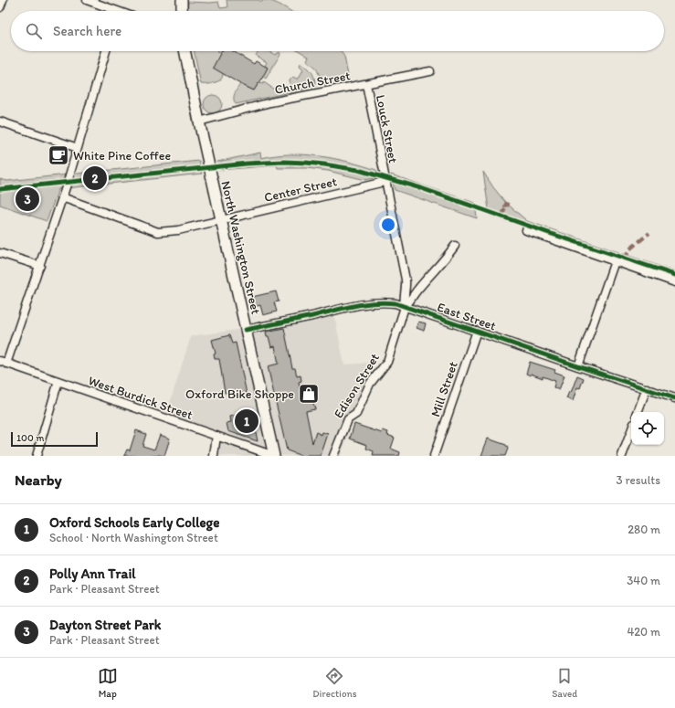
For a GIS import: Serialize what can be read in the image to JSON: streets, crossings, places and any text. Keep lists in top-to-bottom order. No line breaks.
{"streets":{"main road":["North Washington Street"],"street":["Church Street","Louck Street","Center Street","East Street","Edison Street","Mill Street","West Burdick Street"]},"crossings":[["Church Street","Louck Street"],["Church Street","North Washington Street"],["Louck Street","Center Street"],["Louck Street","East Street"],["Louck Street","Edison Street"],["Center Street","North Washington Street"],["North Washington Street","East Street"],["North Washington Street","West Burdick Street"],["East Street","Edison Street"],["East Street","Mill Street"]],"places":{"cafe":["White Pine Coffee"],"shop":["Oxford Bike Shoppe"]},"scale_bar":"100 m","page":{"search":"Search here","pins":["2","3","1"],"scale":"100 m","heading":["Nearby","3 results"],"list":[{"mark":"1","name":"Oxford Schools Early College","note":"School · North Washington Street","value":"280 m"},{"mark":"2","name":"Polly Ann Trail","note":"Park · Pleasant Street","value":"340 m"},{"mark":"3","name":"Dayton Street Park","note":"Park · Pleasant Street","value":"420 m"}],"nav":["Map","Directions","Saved"]}}
